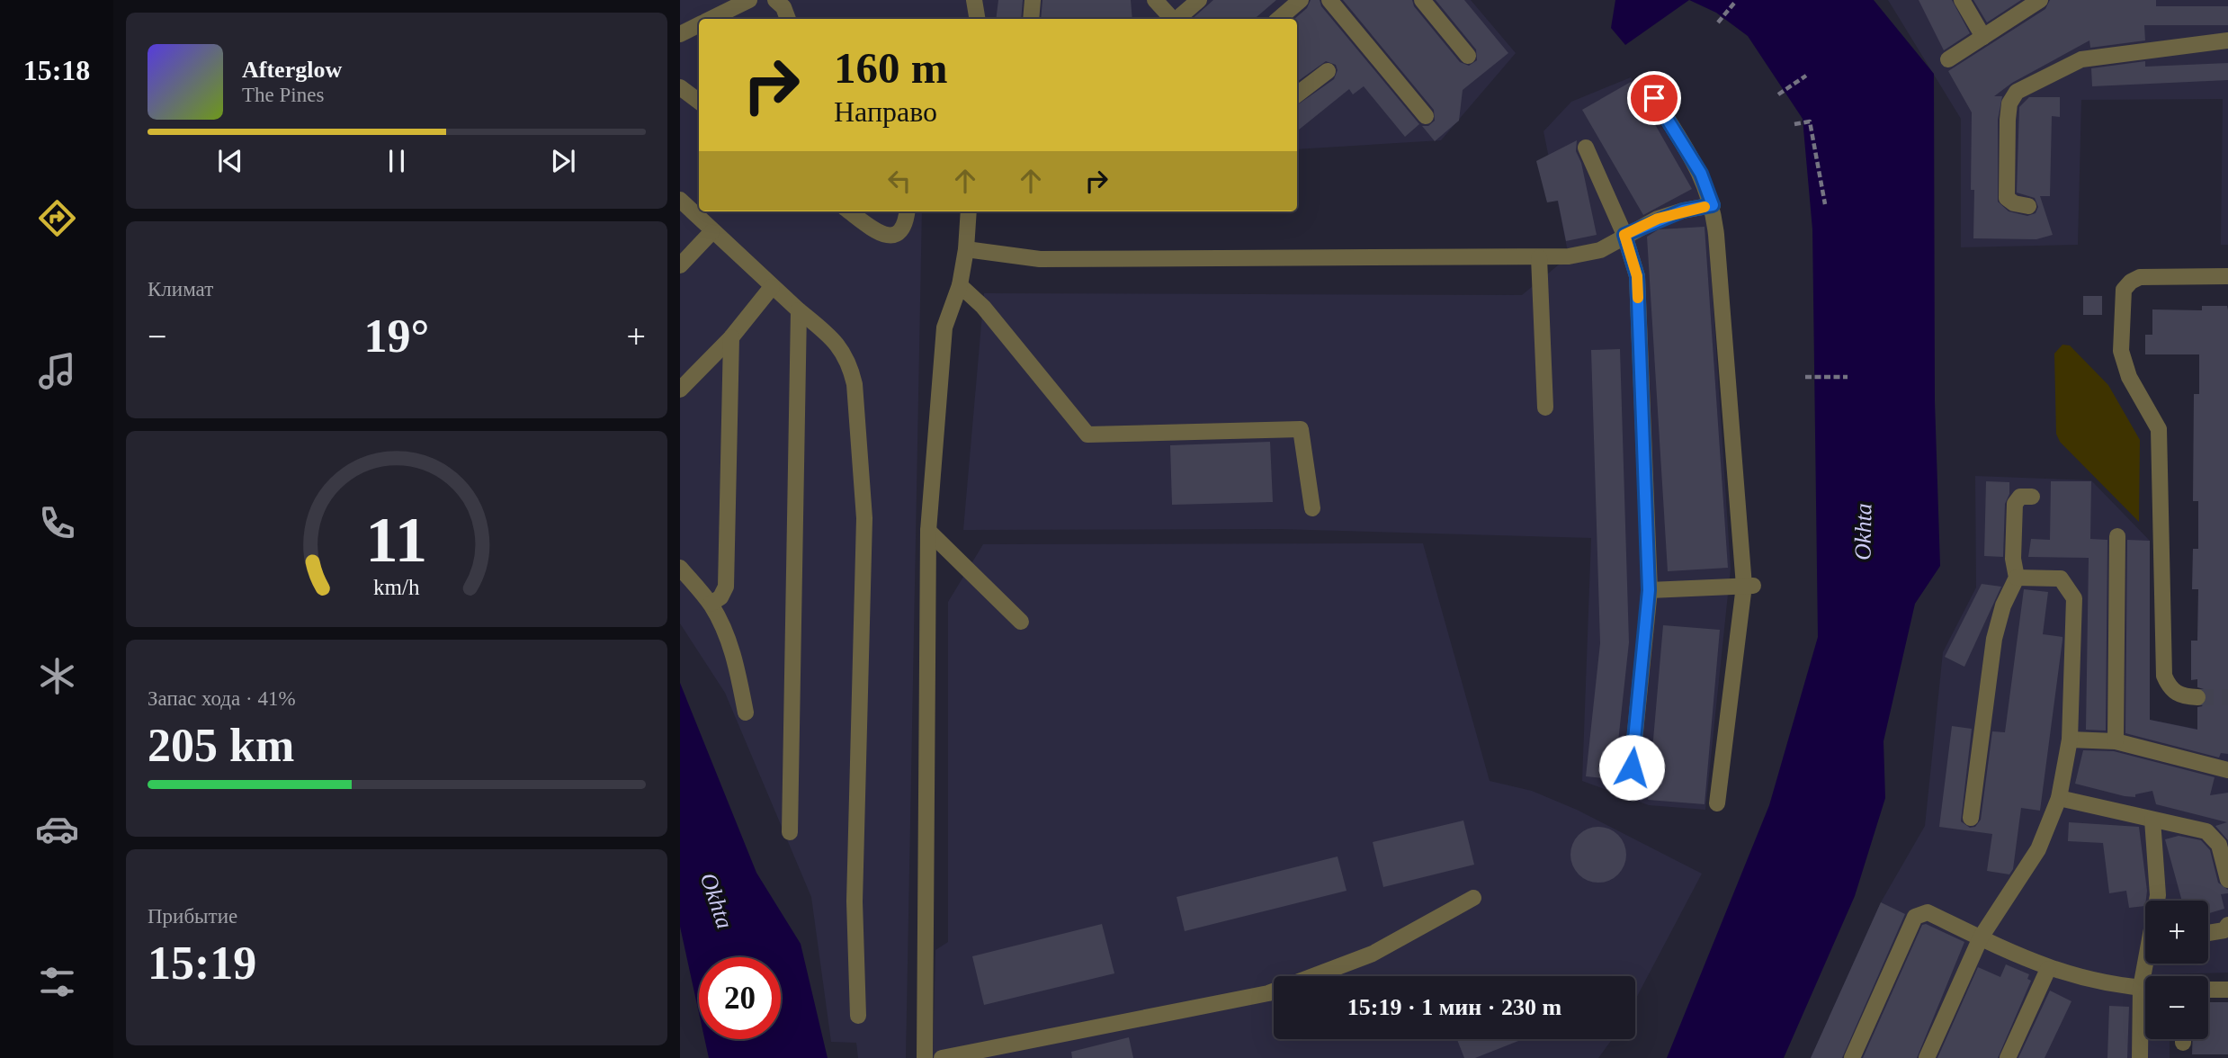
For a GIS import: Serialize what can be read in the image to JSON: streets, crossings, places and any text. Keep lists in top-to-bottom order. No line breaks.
{"water":["Okhta"],"page":{"tabs":"15:18","turn":["160 m","Направо"],"song":["Afterglow","The Pines"],"tile":["Климат",["Запас хода · 41%","205 km"],["Прибытие","15:19"]],"heat":["−","19°","+"],"map_buttons":["+","−"],"limit":"20","trip":"15:19 · 1 мин · 230 m","gauge":["11","km/h"]}}
